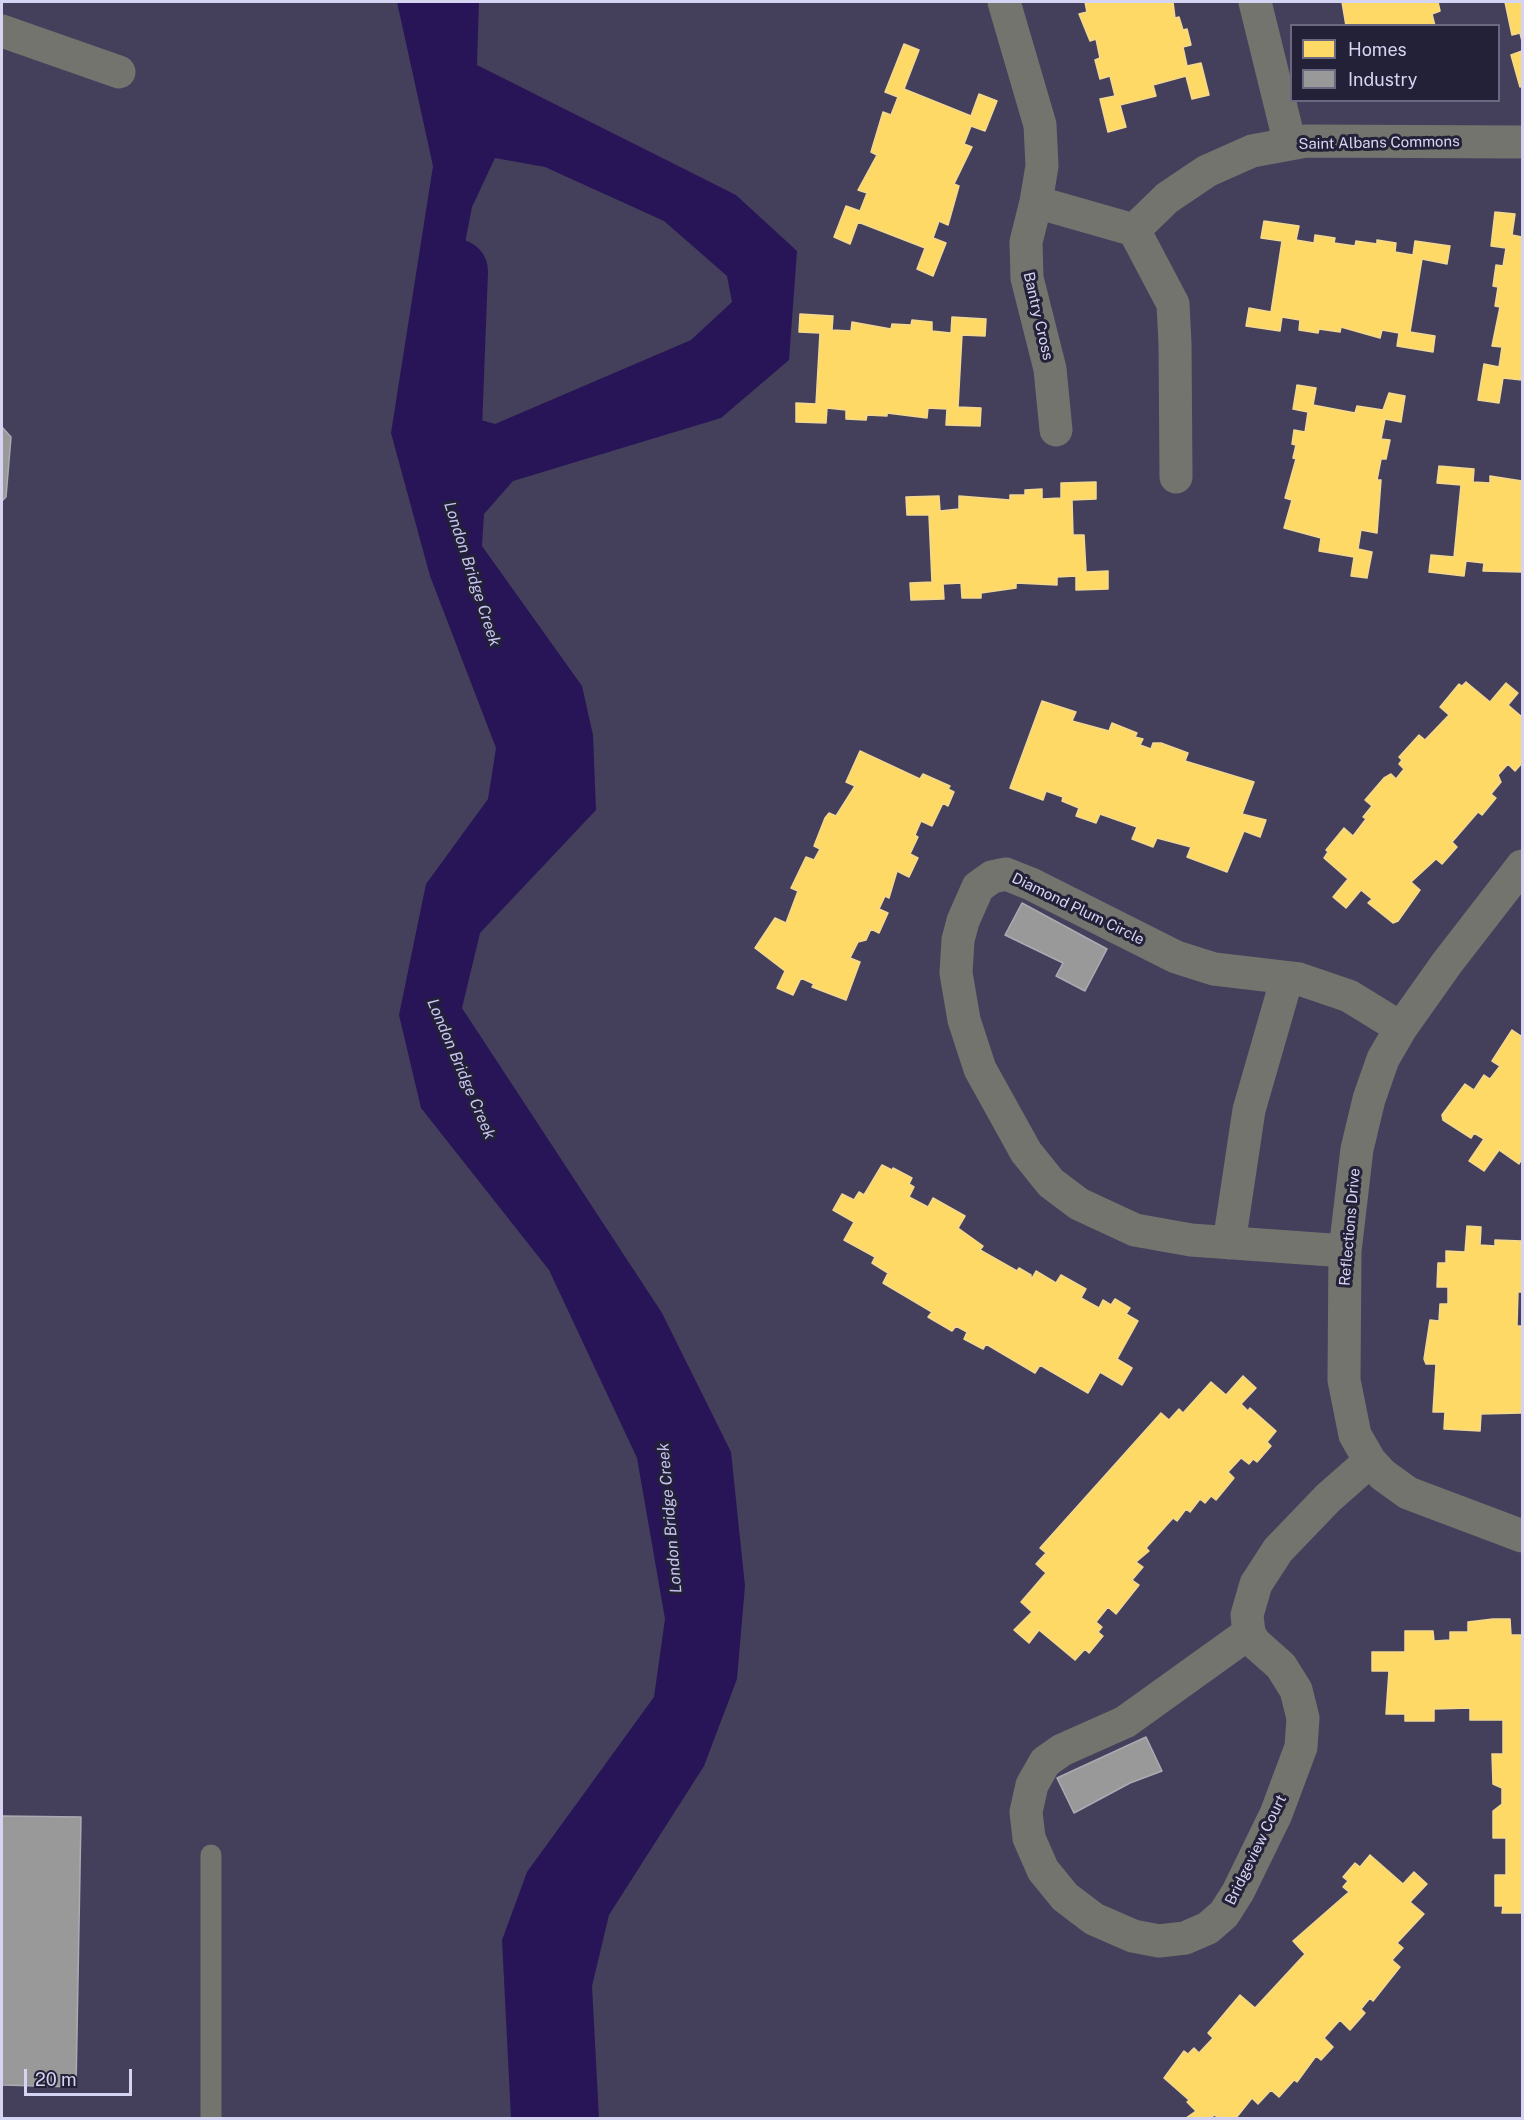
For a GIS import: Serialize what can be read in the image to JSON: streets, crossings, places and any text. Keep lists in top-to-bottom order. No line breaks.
{"streets":{"street":["Saint Albans Commons","Bantry Cross","Diamond Plum Circle","Reflections Drive","Bridgeview Court"]},"crossings":[["Diamond Plum Circle","Reflections Drive"]],"water":["London Bridge Creek"],"legend":["Homes","Industry"],"scale_bar":"20 m"}
